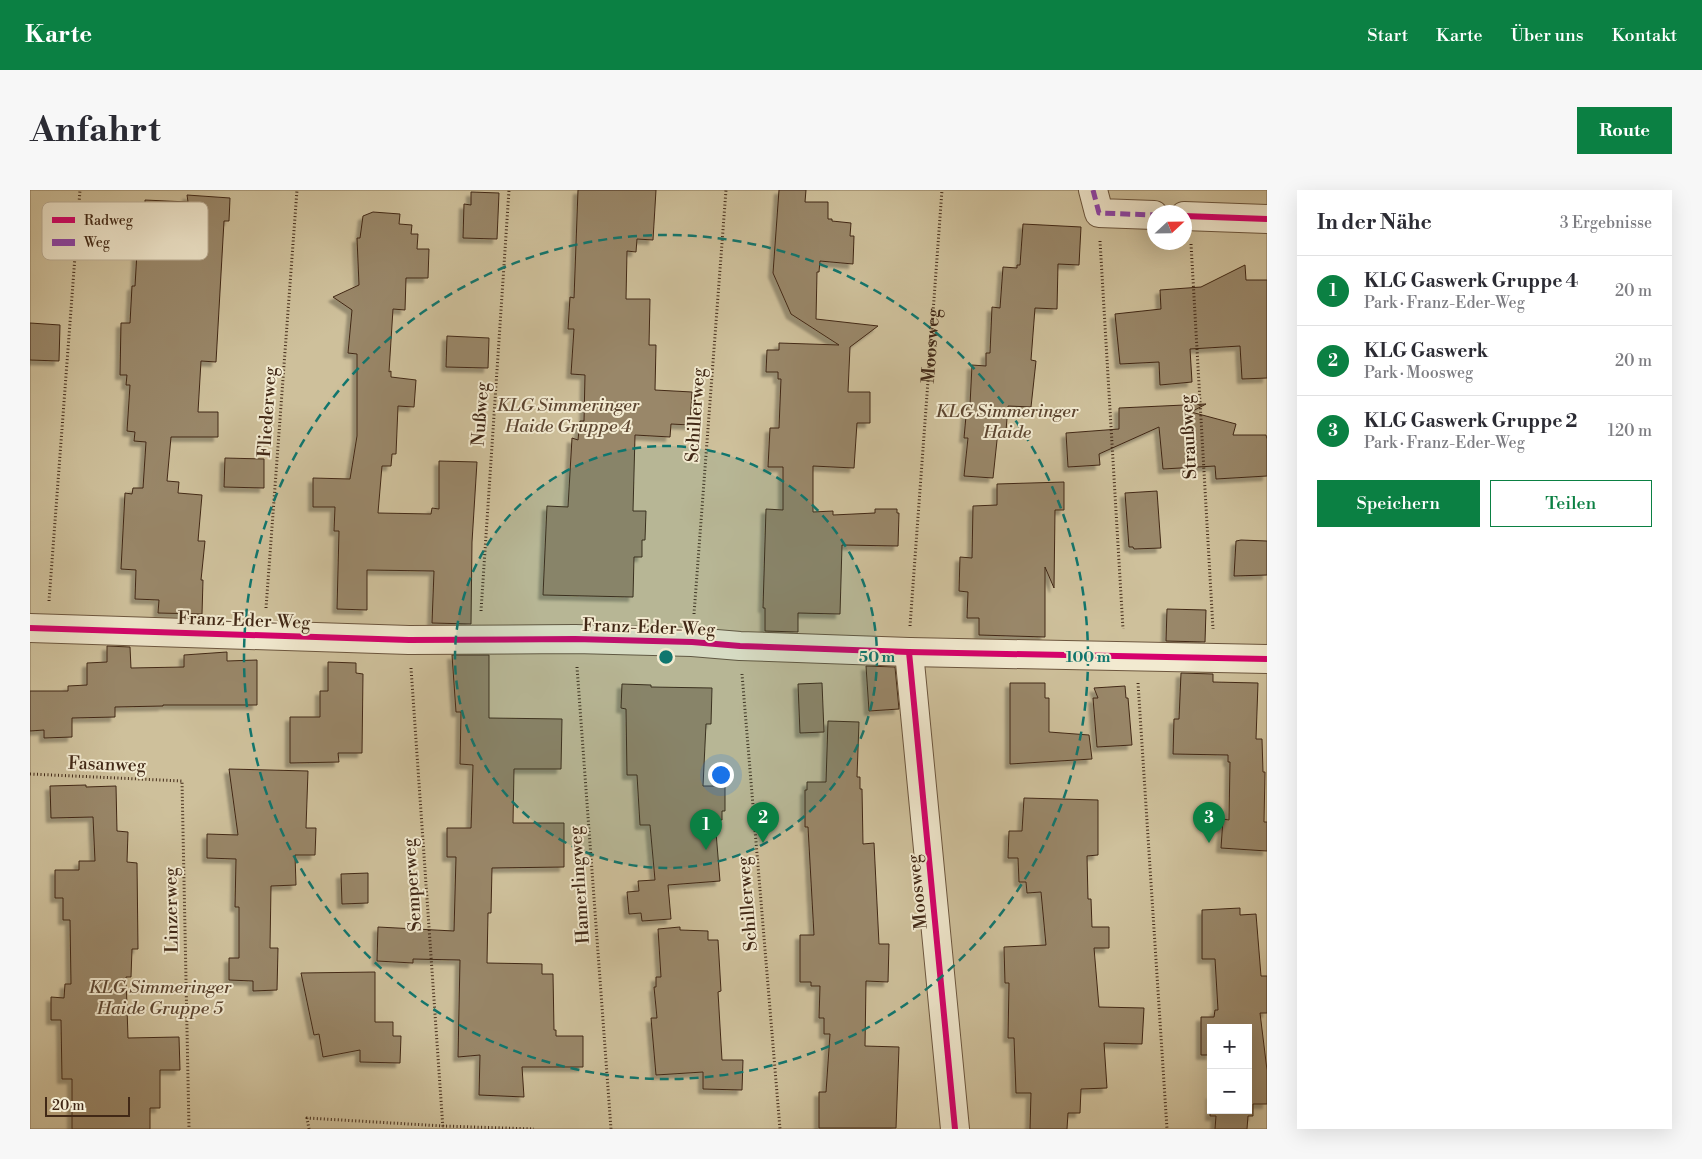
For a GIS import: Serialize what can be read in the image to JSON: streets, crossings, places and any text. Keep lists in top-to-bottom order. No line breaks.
{"streets":{"street":["Moosweg","Franz-Eder-Weg"],"path":["Fliederweg","Nußweg","Schillerweg","Straußweg","Fasanweg","Semperweg","Hamerlingweg","Linzerweg"]},"crossings":[["Moosweg","Franz-Eder-Weg"],["Fliederweg","Franz-Eder-Weg"],["Nußweg","Franz-Eder-Weg"],["Schillerweg","Franz-Eder-Weg"],["Straußweg","Franz-Eder-Weg"],["Franz-Eder-Weg","Semperweg"],["Franz-Eder-Weg","Hamerlingweg"],["Fasanweg","Linzerweg"]],"parks":["KLG Simmeringer Haide Gruppe 4","KLG Simmeringer Haide","KLG Simmeringer Haide Gruppe 5"],"legend":["Radweg","Weg"],"scale_bar":"20 m","north":"right","page":{"header":"Karte","nav":["Start","Karte","Über uns","Kontakt"],"buttons":["Route",["Speichern","Teilen"]],"title":"Anfahrt","heading":["In der Nähe","3 Ergebnisse"],"list":[{"mark":"1","name":"KLG Gaswerk Gruppe 4","note":"Park · Franz-Eder-Weg","value":"20 m"},{"mark":"2","name":"KLG Gaswerk","note":"Park · Moosweg","value":"20 m"},{"mark":"3","name":"KLG Gaswerk Gruppe 2","note":"Park · Franz-Eder-Weg","value":"120 m"}],"pins":["2","3","1"],"map_buttons":["+","−"],"scale":"20 m"},"rings":["50 m","100 m"]}
